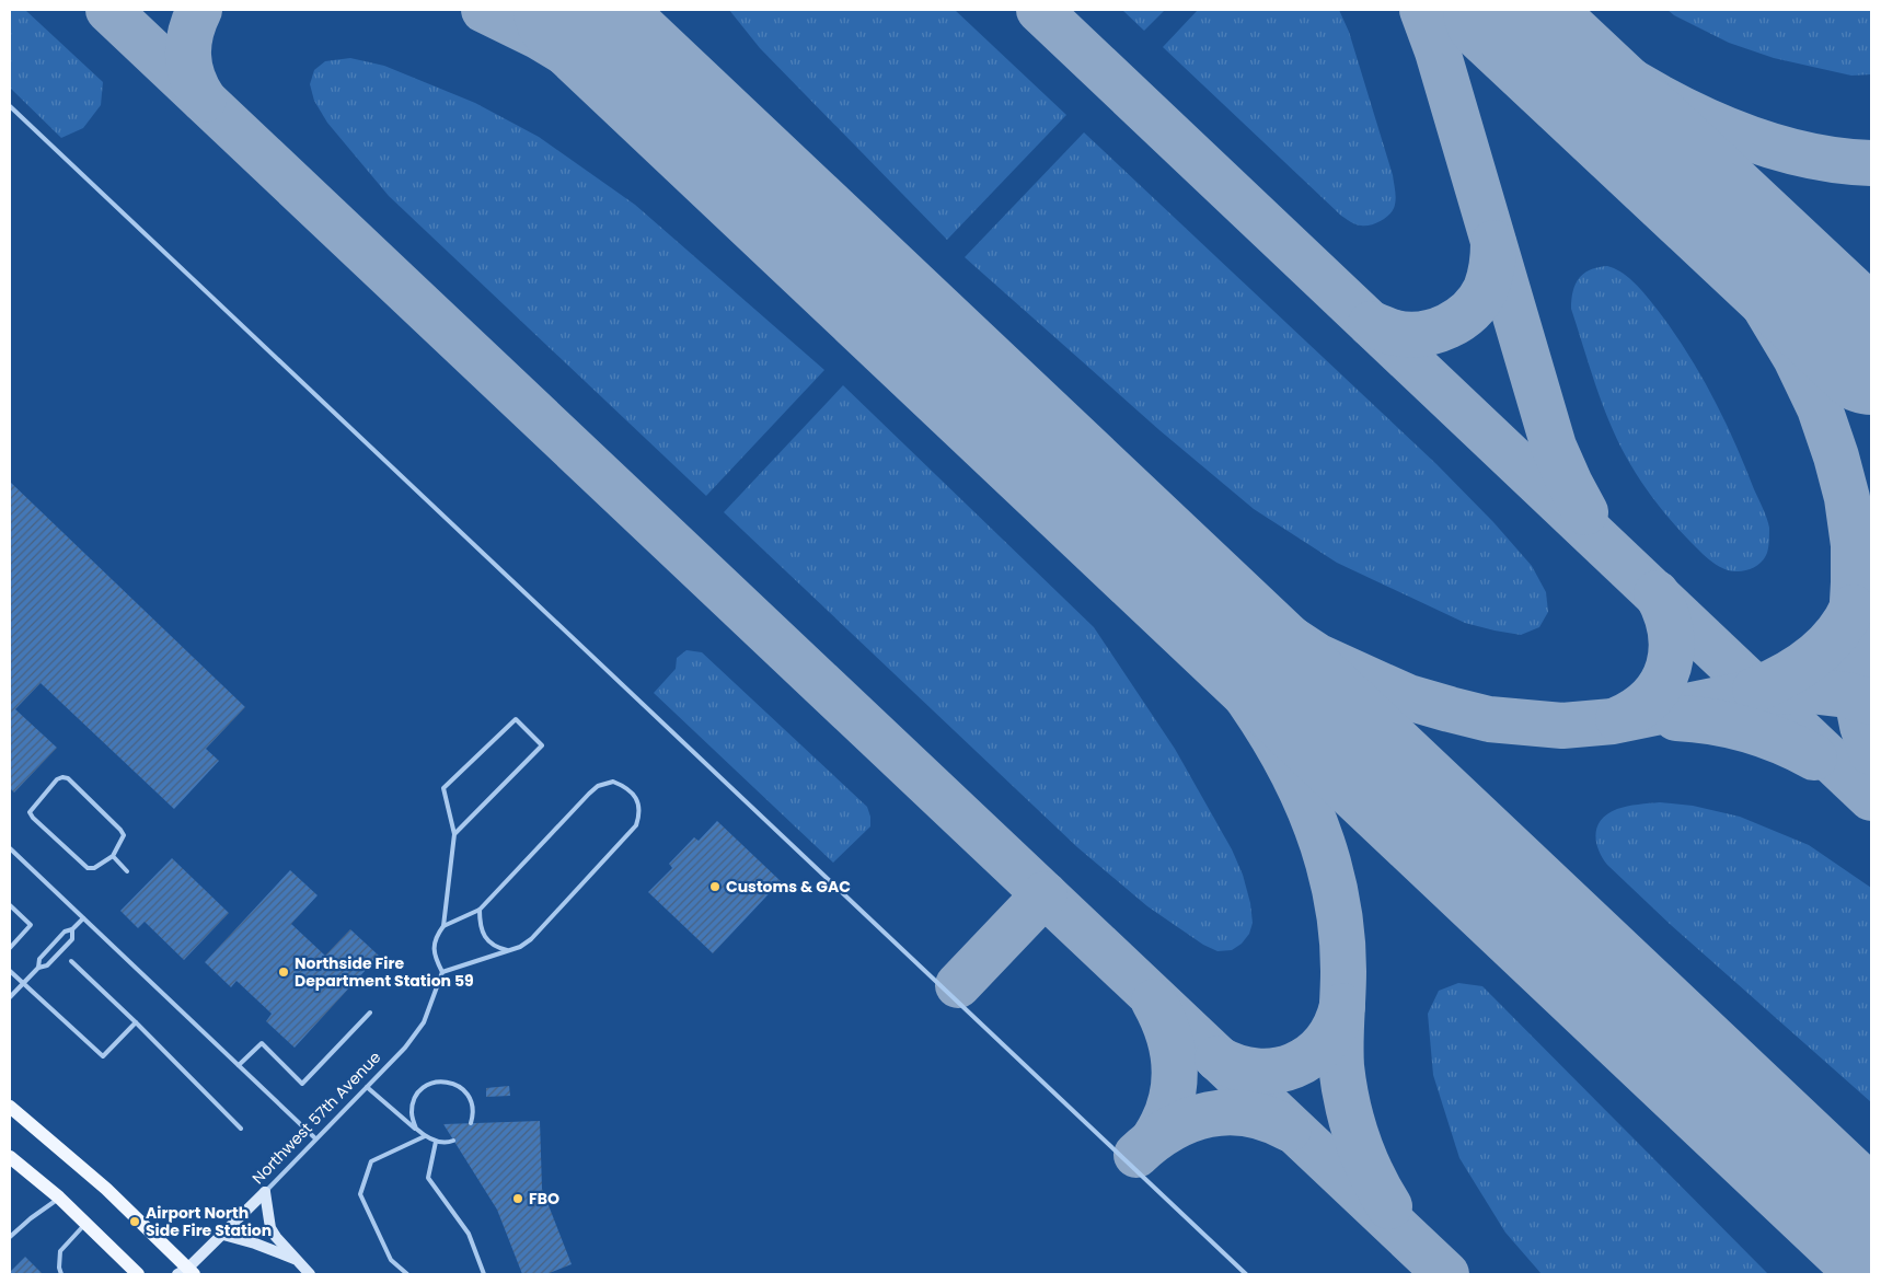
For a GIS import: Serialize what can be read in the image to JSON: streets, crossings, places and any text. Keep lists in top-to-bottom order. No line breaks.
{"streets":{"street":["Northwest 57th Avenue"]},"places":["Customs & GAC","Northside Fire Department Station 59","FBO","Airport North Side Fire Station"]}
